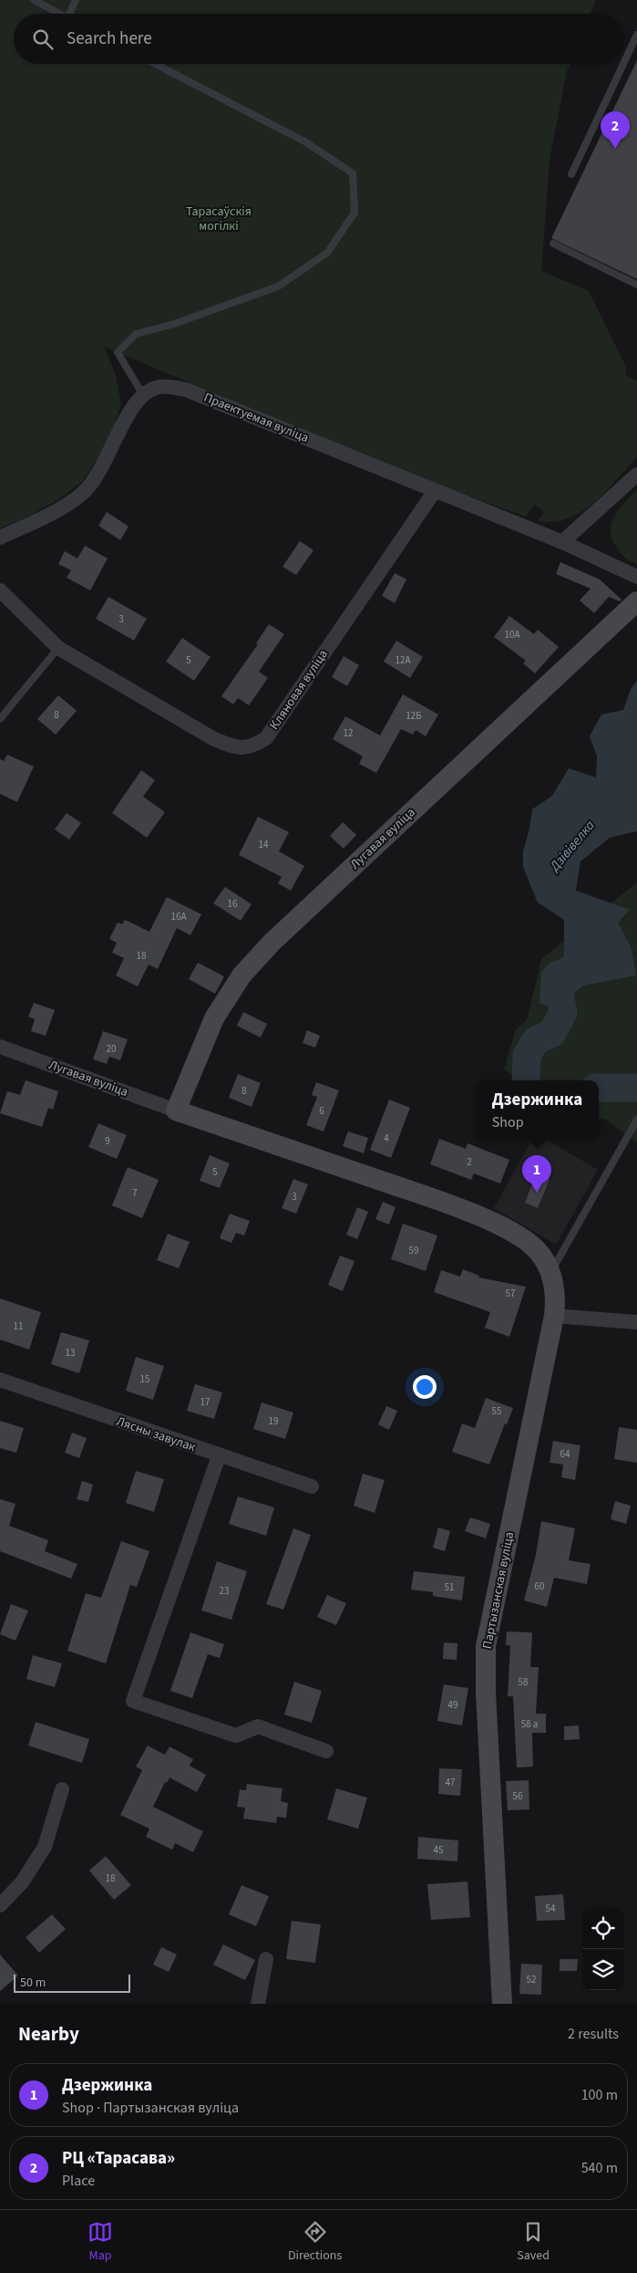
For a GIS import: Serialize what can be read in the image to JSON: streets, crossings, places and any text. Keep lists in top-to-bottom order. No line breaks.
{"streets":{"street":["Праектуемая вуліца","Кляновая вуліца","Лугавая вуліца","Лясны завулак","Партызанская вуліца"]},"crossings":[["Праектуемая вуліца","Кляновая вуліца"],["Лугавая вуліца","Партызанская вуліца"]],"water":["Дзівівелка"],"parks":["Тарасаўскія могілкі"],"house_numbers":["3","10А","5","12А","8","12Б","12","14","16","16А","18","20","8","6","4","9","2","5","7","3","59","57","11","13","15","17","55","19","64","60","51","23","58","49","58 а","47","56","45","18","54","52"],"scale_bar":"50 m","page":{"search":"Search here","pins":["2","1"],"popup":["Дзержинка","Shop"],"scale":"50 m","heading":["Nearby","2 results"],"list":[{"mark":"1","name":"Дзержинка","note":"Shop · Партызанская вуліца","value":"100 m"},{"mark":"2","name":"РЦ «Тарасава»","note":"Place","value":"540 m"}],"nav":["Map","Directions","Saved"]}}
